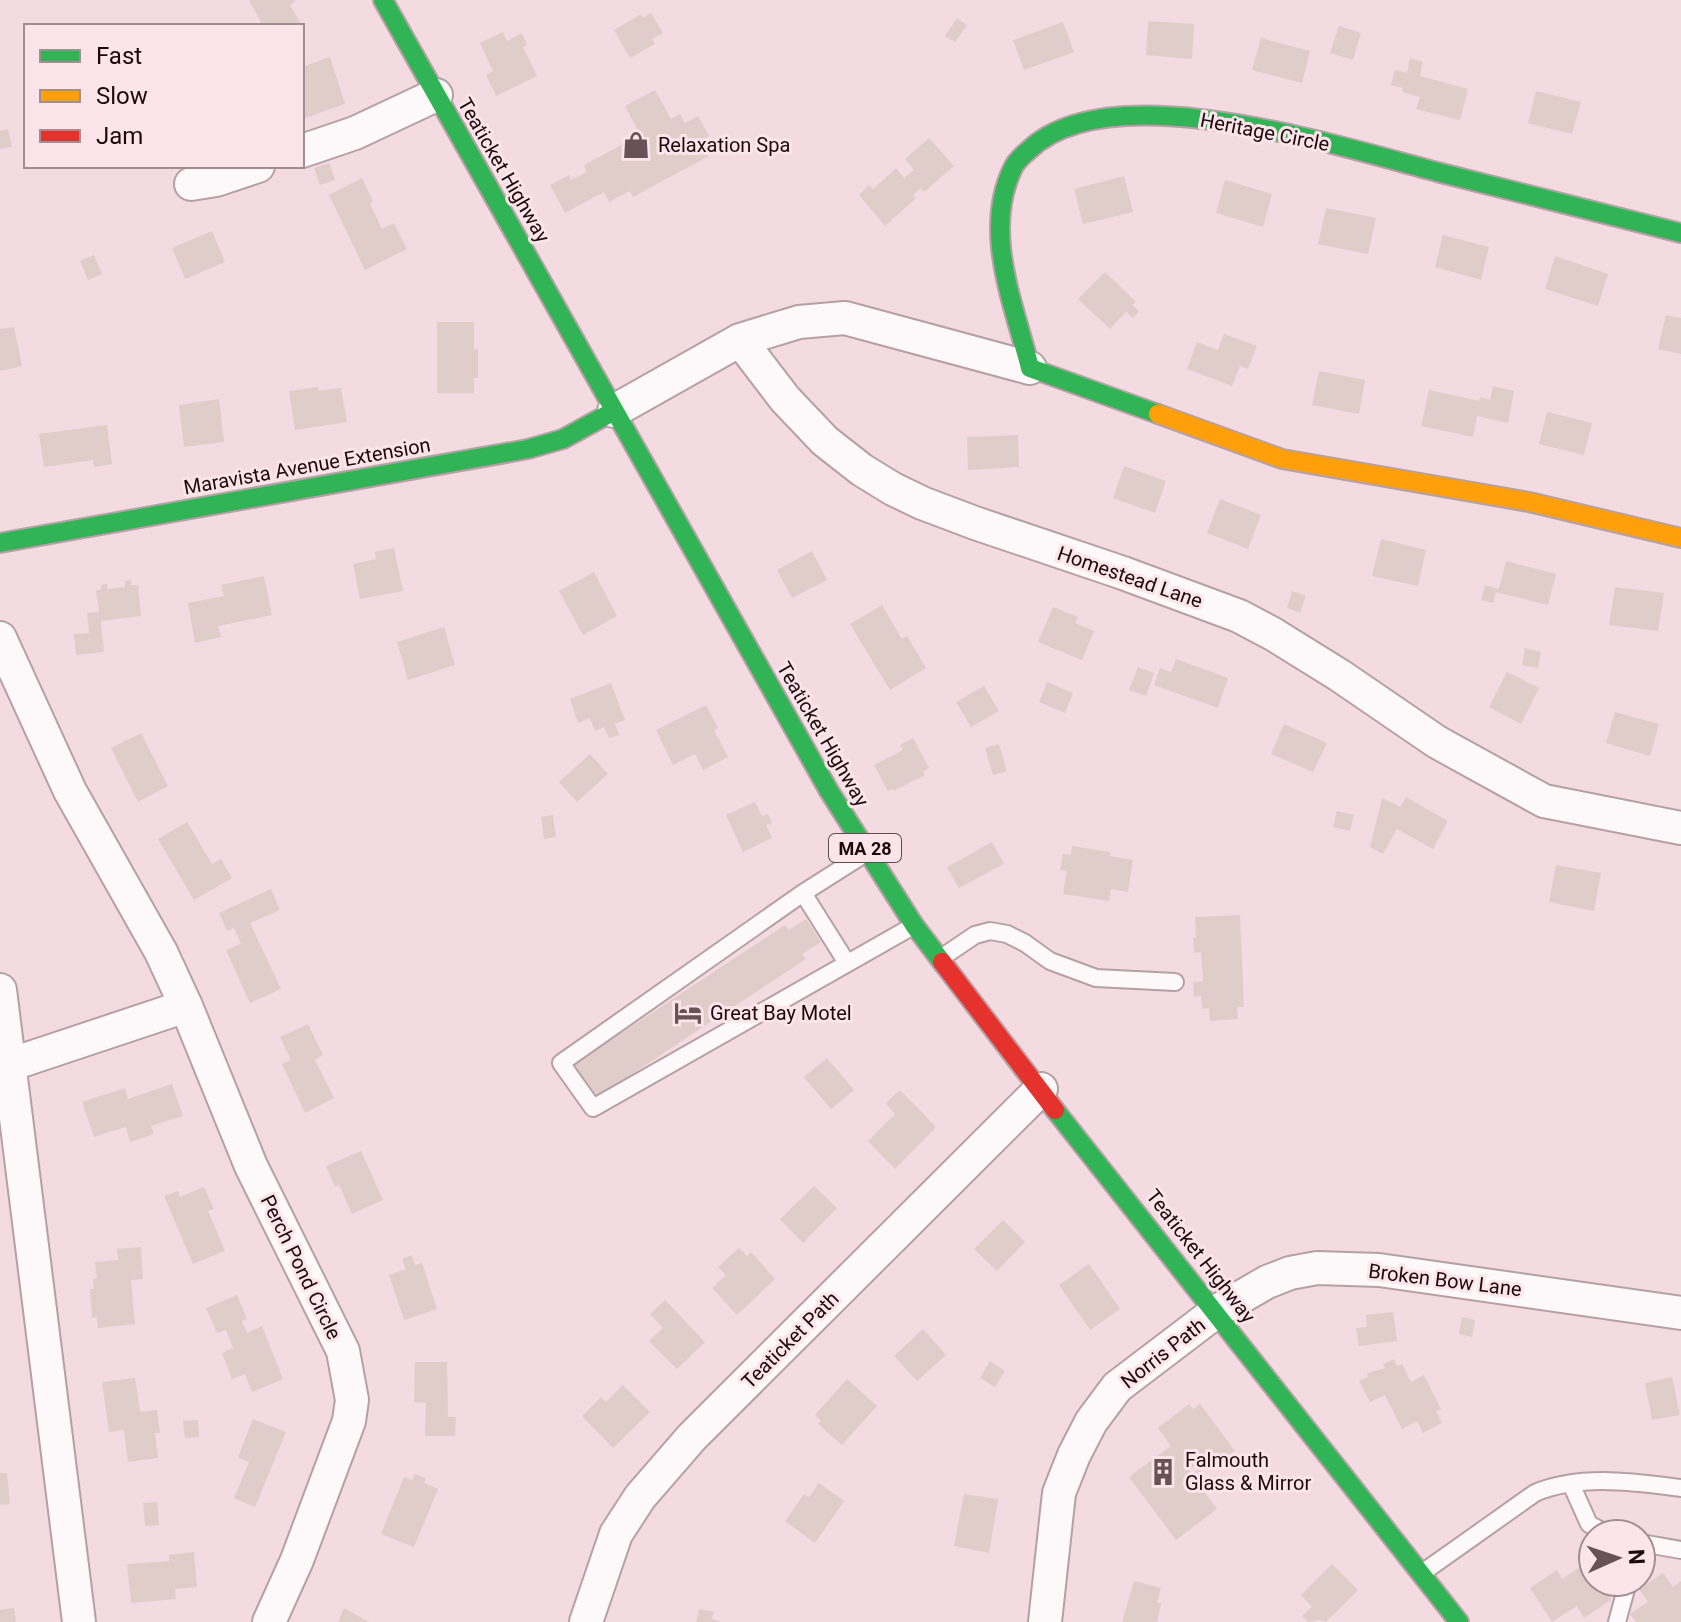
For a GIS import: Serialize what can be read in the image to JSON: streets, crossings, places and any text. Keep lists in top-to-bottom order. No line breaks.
{"streets":{"main road":["Heritage Circle","Teaticket Highway","Maravista Avenue Extension","MA 28"],"street":["Homestead Lane","Perch Pond Circle","Broken Bow Lane","Teaticket Path","Norris Path"]},"crossings":[["Teaticket Highway","Maravista Avenue Extension"],["Teaticket Highway","Broken Bow Lane"],["Teaticket Highway","Teaticket Path"],["Teaticket Highway","Norris Path"],["Broken Bow Lane","Norris Path"]],"places":{"shop":["Relaxation Spa"],"hotel":["Great Bay Motel"],"building":["Falmouth Glass & Mirror"]},"legend":["Fast","Slow","Jam"],"north":"right"}
